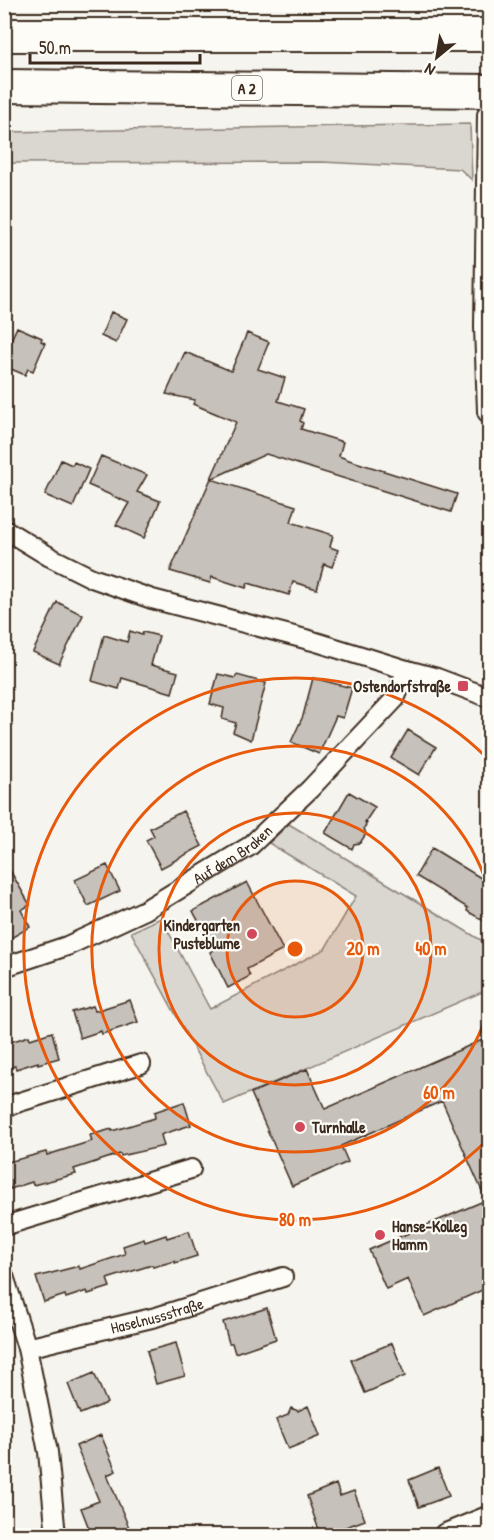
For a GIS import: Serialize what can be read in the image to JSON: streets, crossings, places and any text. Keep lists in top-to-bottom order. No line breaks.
{"streets":{"highway":["A 2"],"street":["Auf dem Braken","Haselnussstraße"]},"places":{"transit":["Ostendorfstraße"],"other":["Kindergarten Pusteblume","Turnhalle","Hanse-Kolleg Hamm"]},"scale_bar":"50 m","north":"bottom left","rings":["20 m","40 m","60 m","80 m"]}
